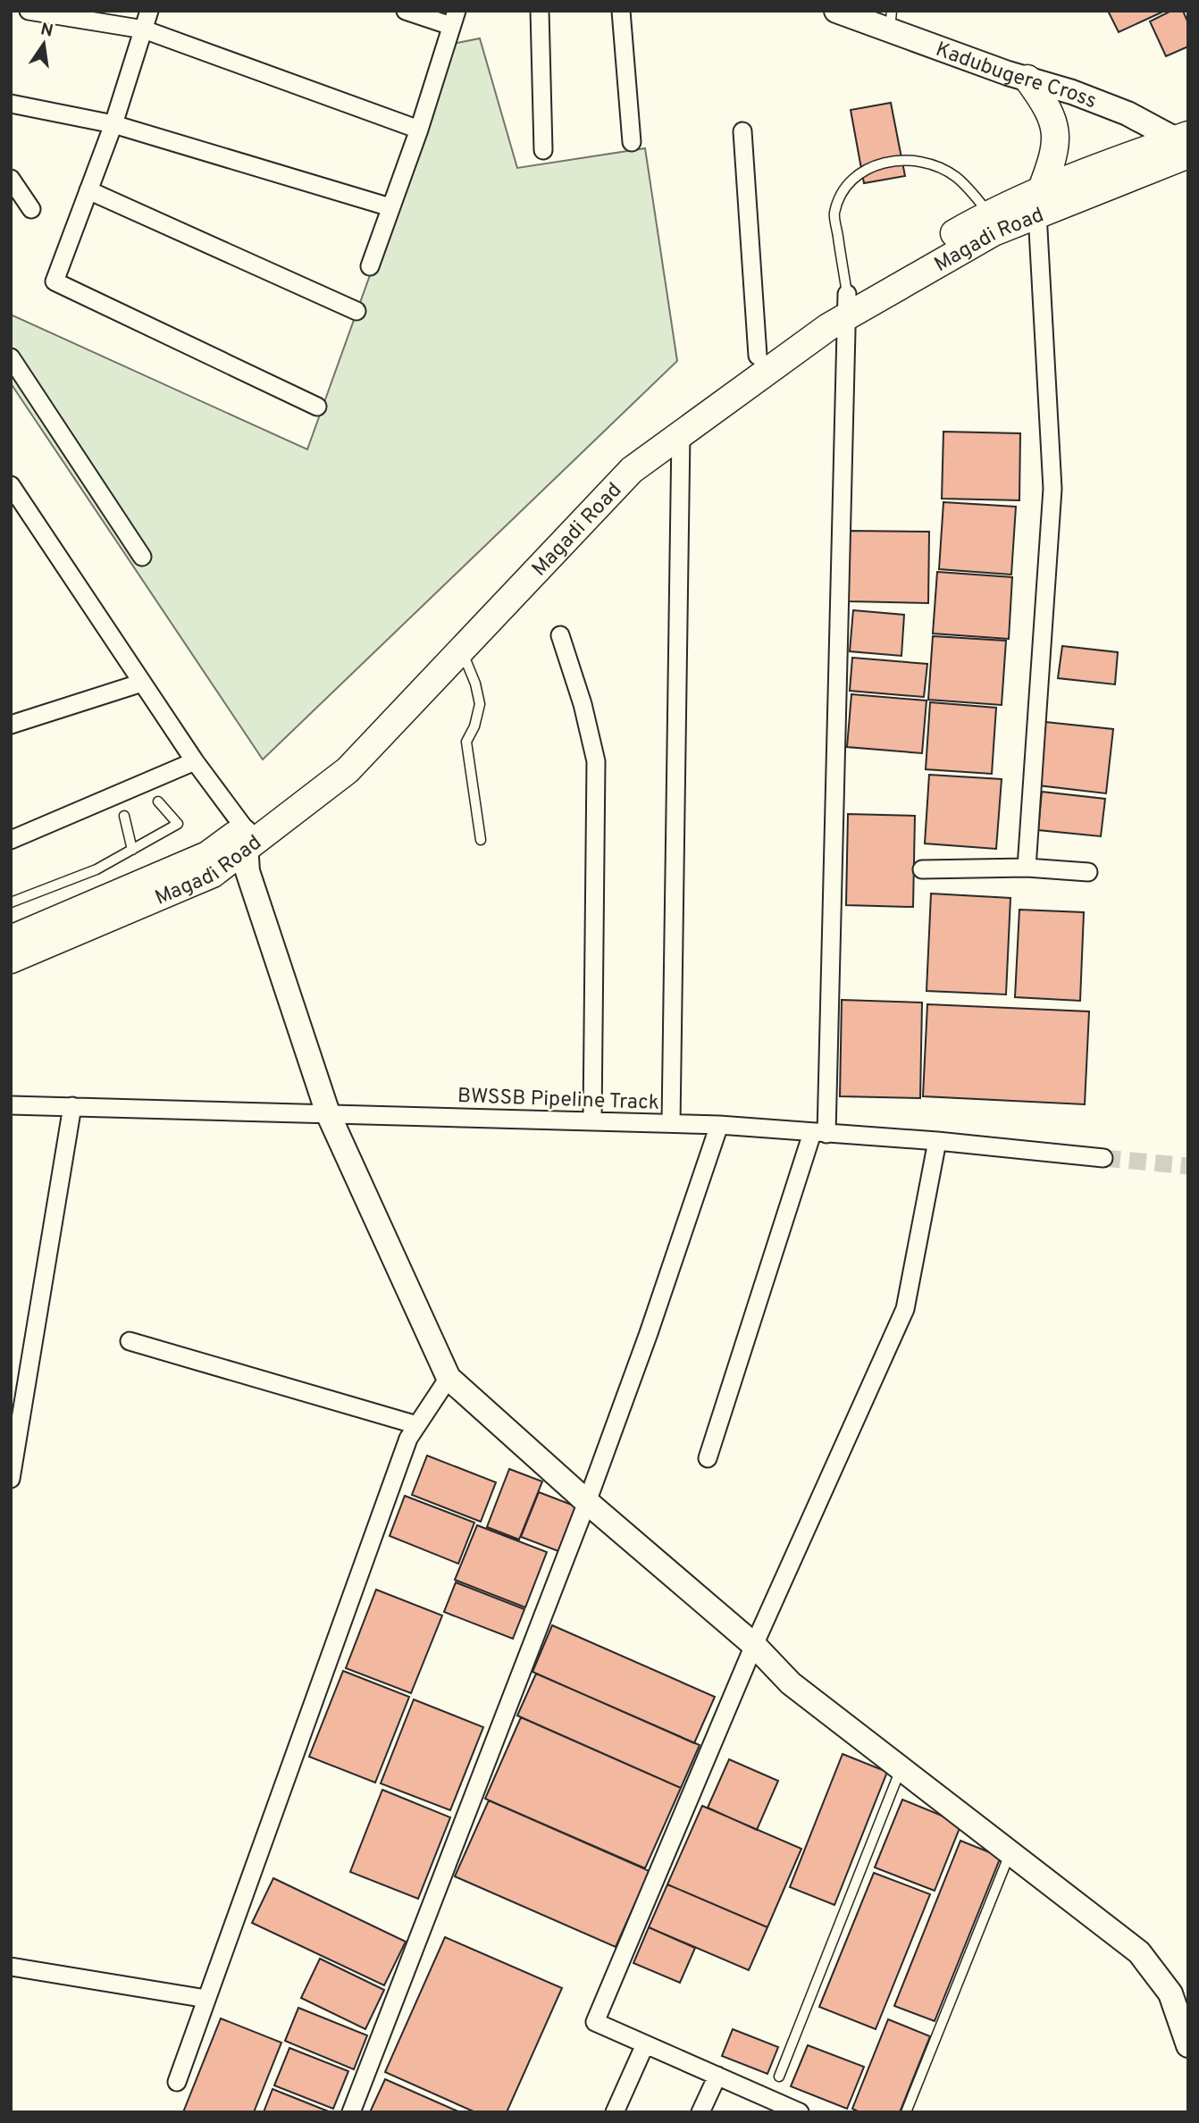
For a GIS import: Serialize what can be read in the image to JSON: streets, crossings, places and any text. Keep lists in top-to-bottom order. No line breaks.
{"streets":{"main road":["Magadi Road"],"street":["Kadubugere Cross","BWSSB Pipeline Track"]},"crossings":[["Kadubugere Cross","Magadi Road"]],"north":"top"}
